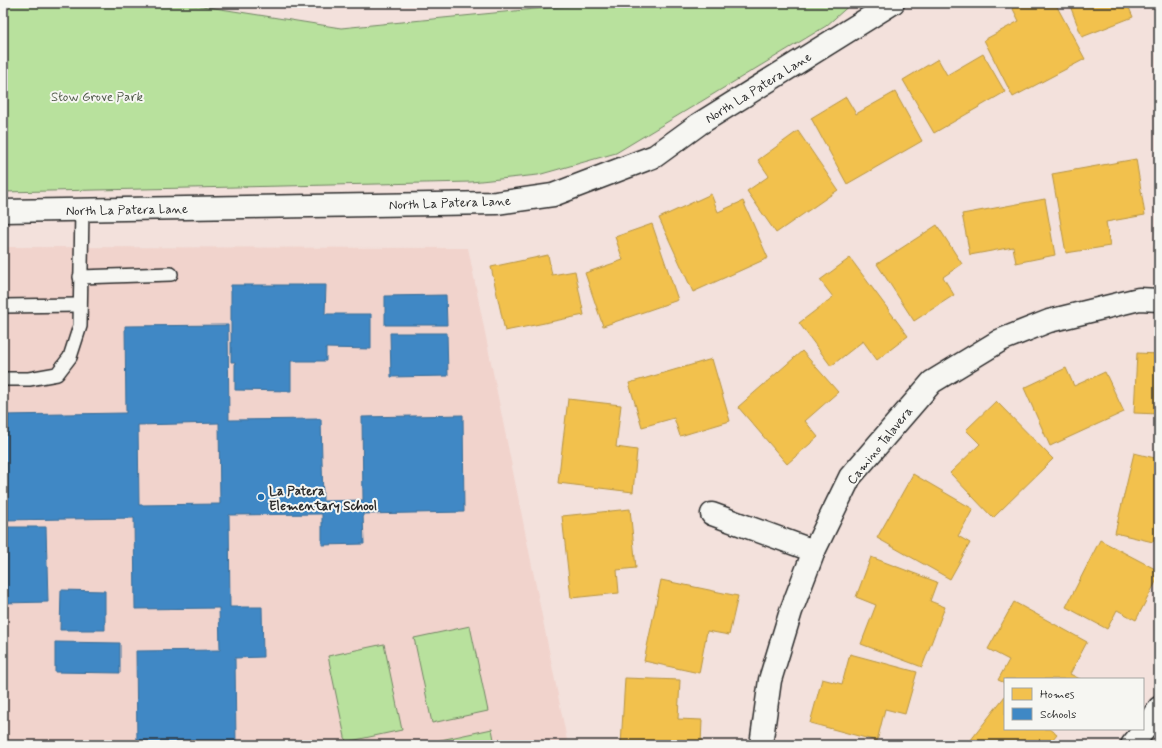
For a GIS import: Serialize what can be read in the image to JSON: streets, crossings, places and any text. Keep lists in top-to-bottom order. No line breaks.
{"streets":{"street":["North La Patera Lane","Camino Talavera"]},"parks":["Stow Grove Park"],"places":["La Patera Elementary School"],"legend":["Homes","Schools"]}
